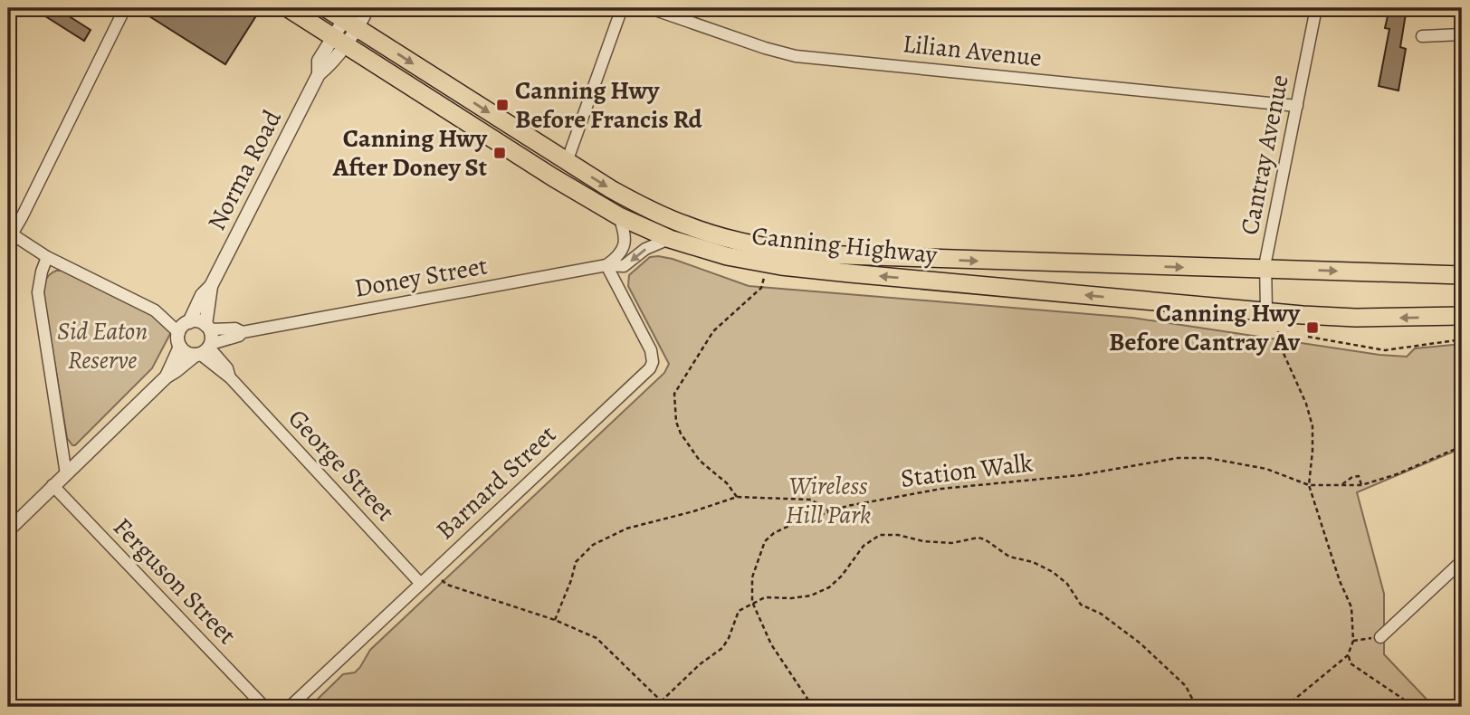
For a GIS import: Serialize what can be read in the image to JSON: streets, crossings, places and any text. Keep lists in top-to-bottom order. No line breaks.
{"streets":{"highway":["Canning Highway"],"street":["Lilian Avenue","Cantray Avenue","Norma Road","Doney Street","George Street","Barnard Street","Ferguson Street"],"path":["Station Walk"]},"crossings":[["Lilian Avenue","Cantray Avenue"],["Cantray Avenue","Canning Highway"],["Norma Road","Canning Highway"],["Norma Road","Doney Street"],["Norma Road","George Street"],["Canning Highway","Doney Street"],["Doney Street","George Street"],["Doney Street","Barnard Street"],["George Street","Barnard Street"]],"parks":["Sid Eaton Reserve","Wireless Hill Park"],"places":{"transit":["Canning Hwy Before Francis Rd","Canning Hwy After Doney St","Canning Hwy Before Cantray Av"]}}
